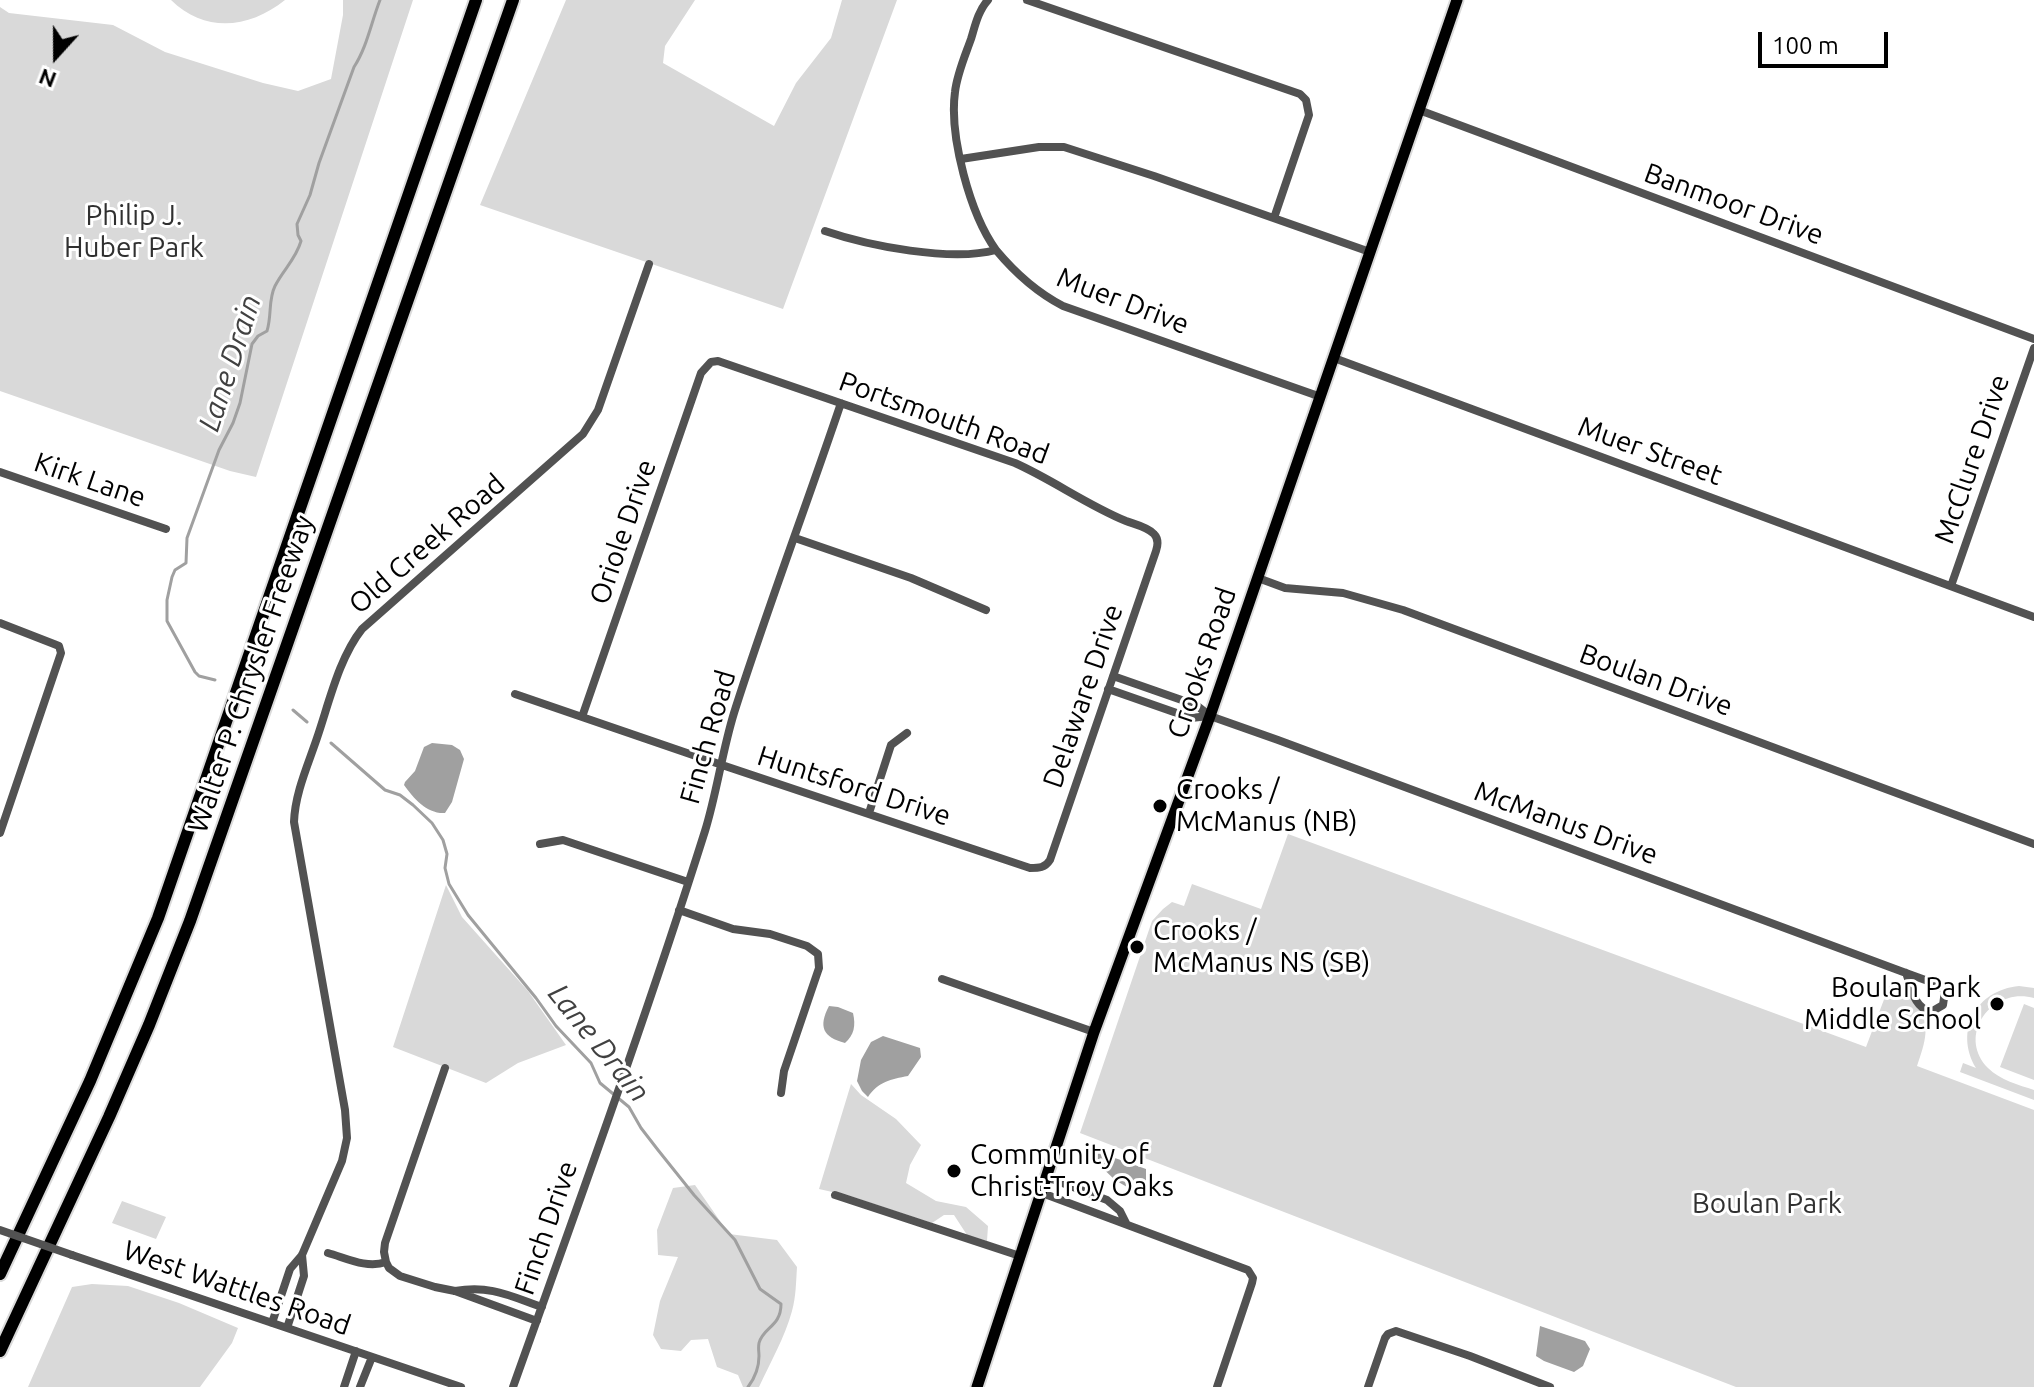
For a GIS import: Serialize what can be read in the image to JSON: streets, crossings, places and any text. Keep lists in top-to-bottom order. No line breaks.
{"streets":{"highway":["Walter P. Chrysler Freeway"],"main road":["Crooks Road"],"street":["Banmoor Drive","Muer Drive","Portsmouth Road","Muer Street","McClure Drive","Kirk Lane","Oriole Drive","Old Creek Road","Boulan Drive","Delaware Drive","Finch Road","Huntsford Drive","McManus Drive","Finch Drive","West Wattles Road"]},"crossings":[["Banmoor Drive","Crooks Road"],["Muer Drive","Crooks Road"],["Portsmouth Road","Oriole Drive"],["Portsmouth Road","Delaware Drive"],["Portsmouth Road","Finch Road"],["Muer Street","McClure Drive"],["Muer Street","Crooks Road"],["Oriole Drive","Huntsford Drive"],["Old Creek Road","West Wattles Road"],["Crooks Road","Boulan Drive"],["Crooks Road","McManus Drive"],["Delaware Drive","Huntsford Drive"],["Finch Road","Huntsford Drive"],["Finch Road","Finch Drive"]],"water":["Lane Drain"],"parks":["Philip J. Huber Park","Boulan Park"],"places":["Crooks / McManus (NB)","Crooks / McManus NS (SB)","Boulan Park Middle School","Community of Christ-Troy Oaks"],"scale_bar":"100 m","north":"bottom"}
